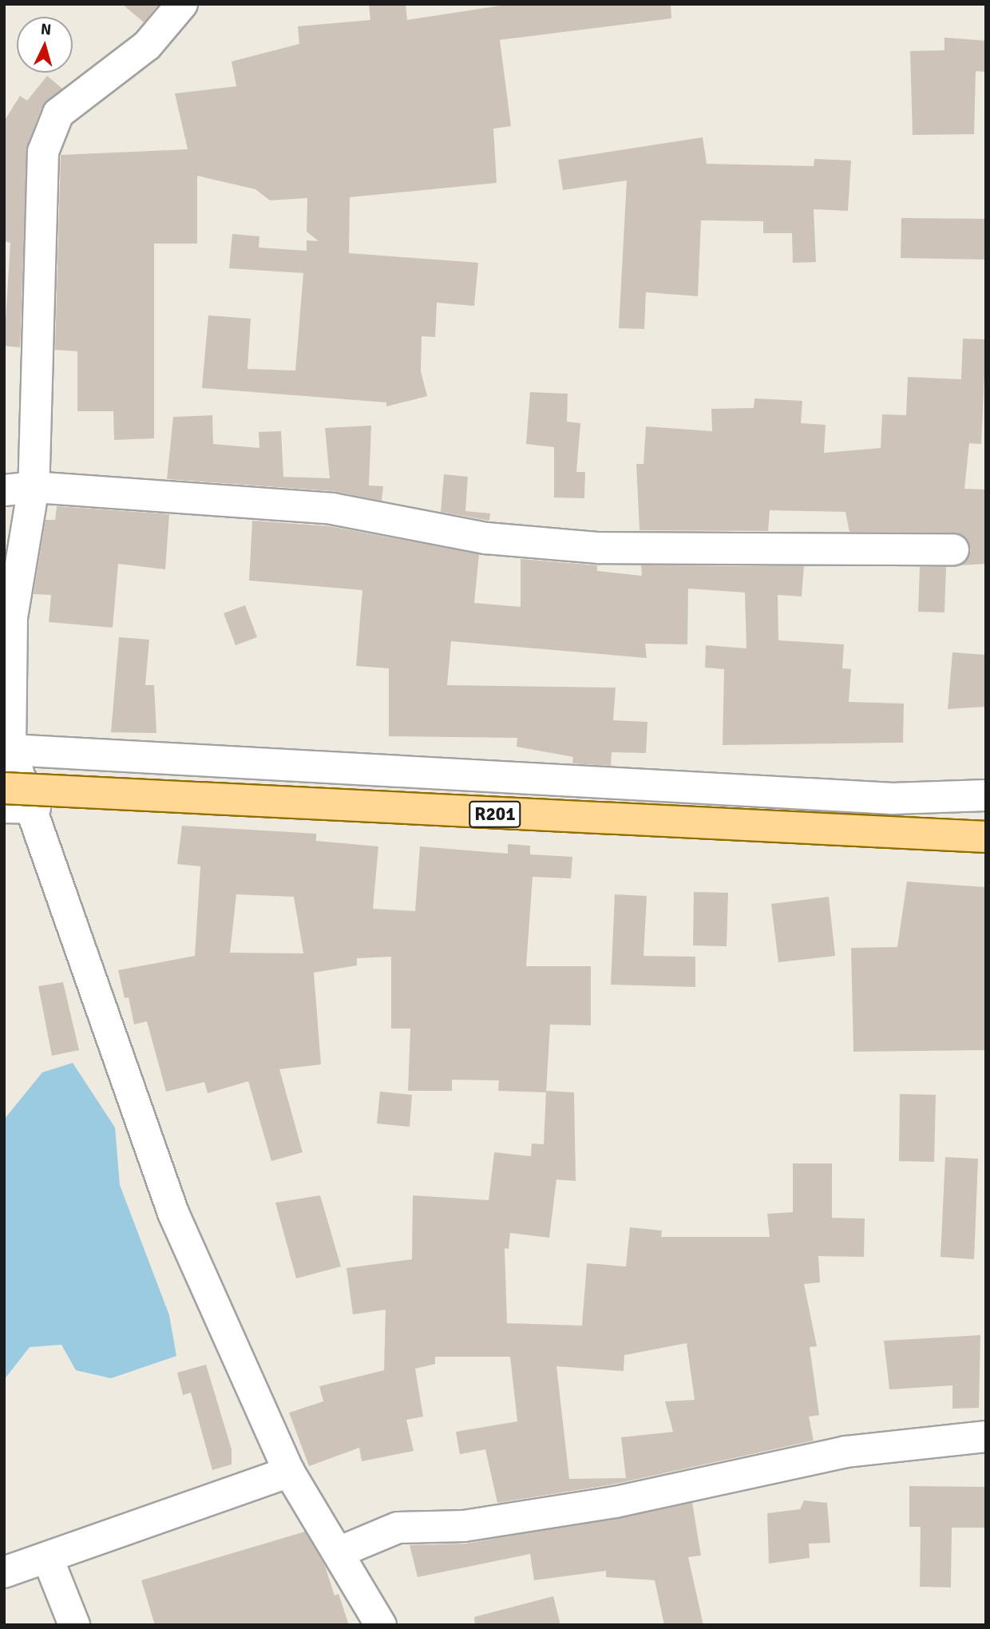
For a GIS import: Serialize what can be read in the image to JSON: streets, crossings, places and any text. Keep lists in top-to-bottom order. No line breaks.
{"streets":{"main road":["R201"]},"north":"top"}
